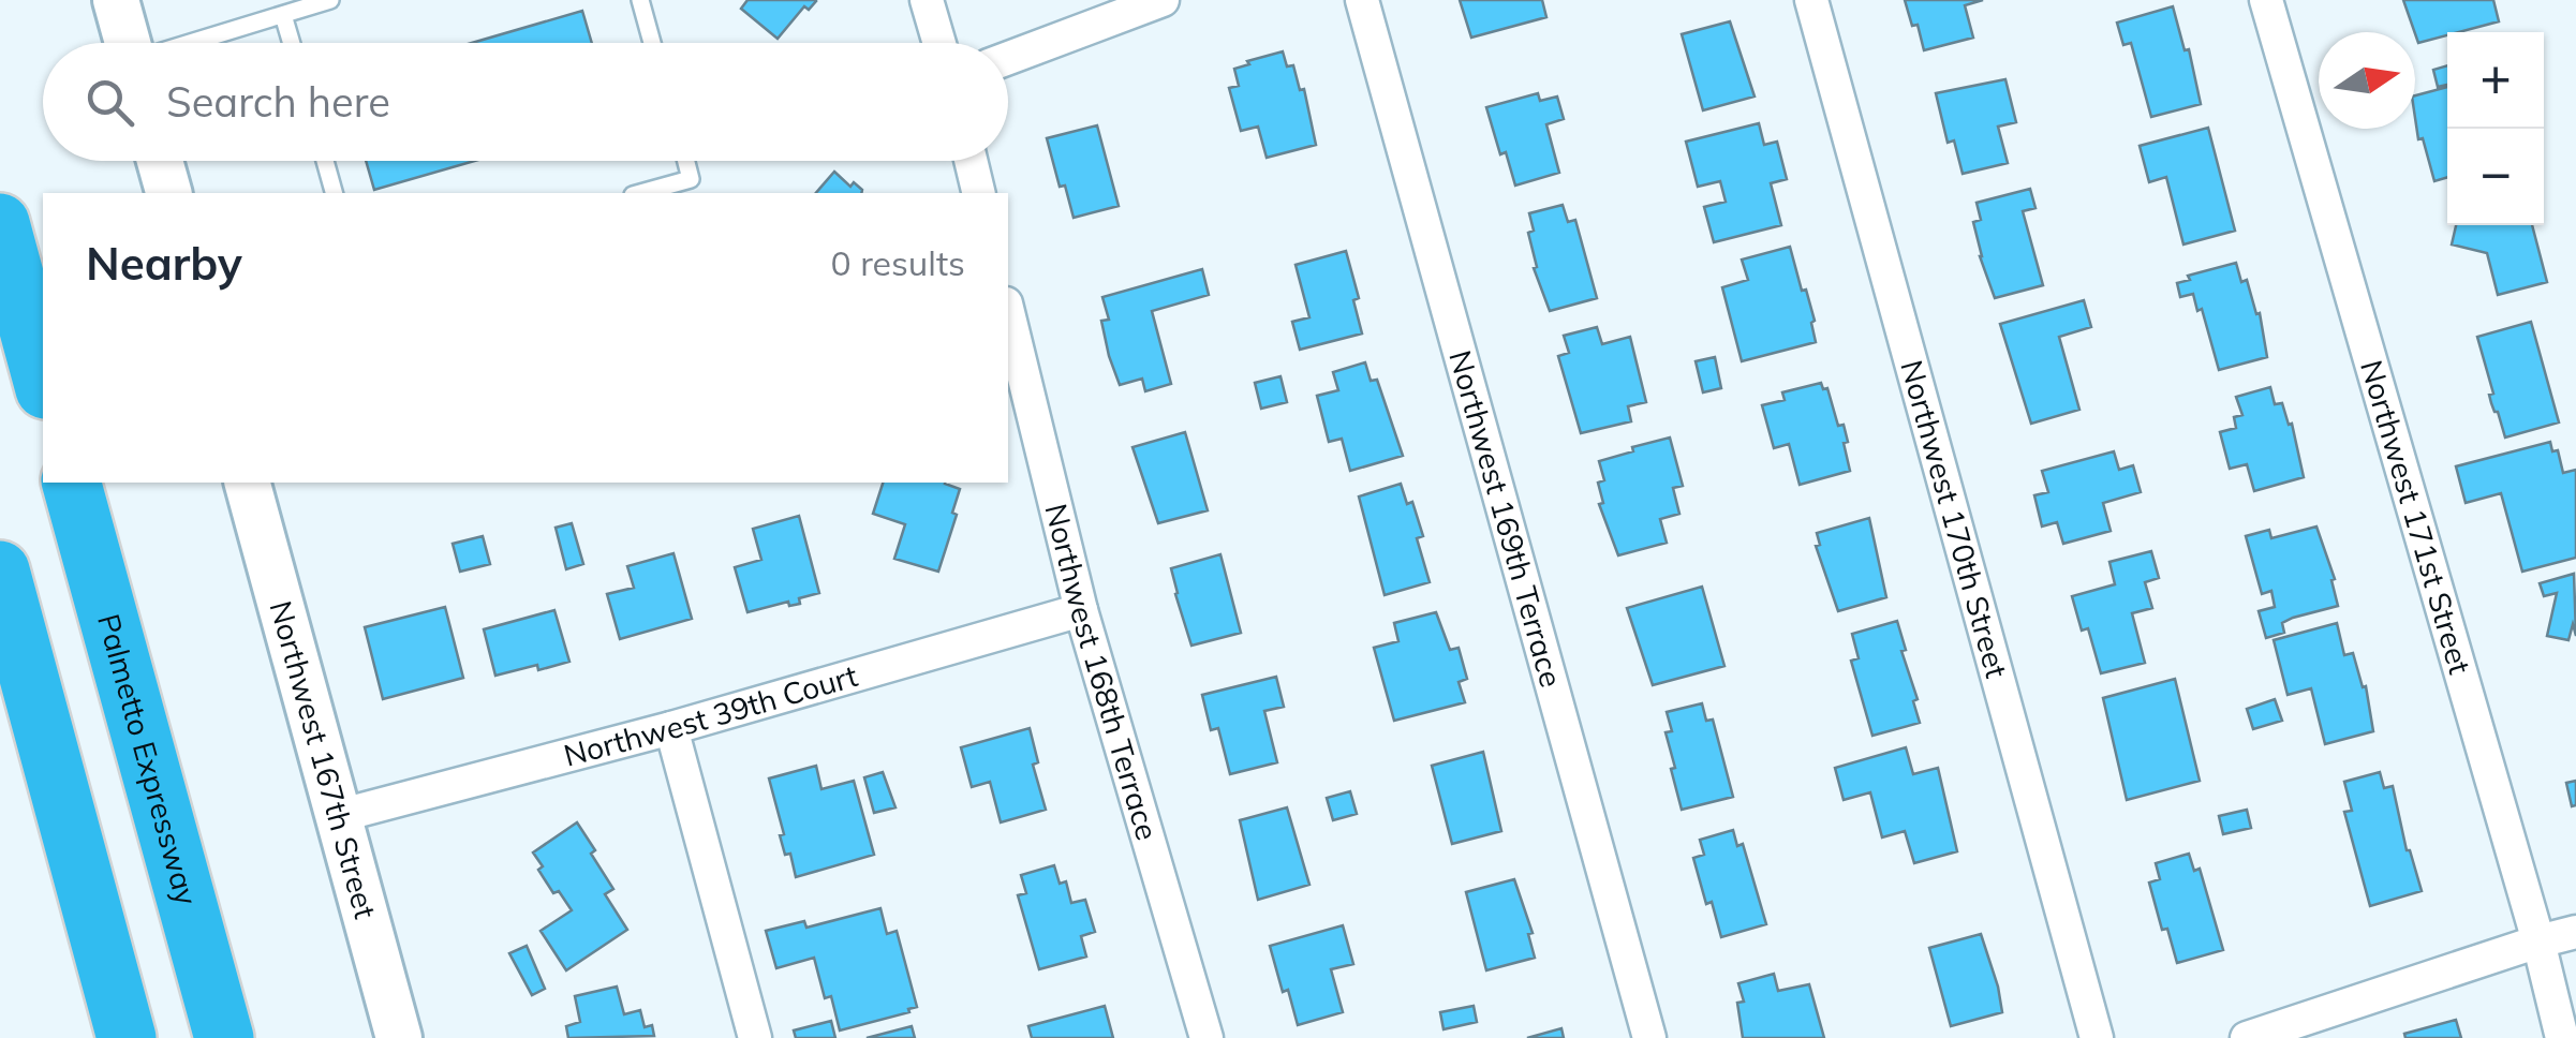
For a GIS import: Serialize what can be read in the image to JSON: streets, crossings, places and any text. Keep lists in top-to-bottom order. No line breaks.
{"streets":{"highway":["Palmetto Expressway"],"street":["Northwest 171st Street","Northwest 169th Terrace","Northwest 170th Street","Northwest 168th Terrace","Northwest 39th Court","Northwest 167th Street"]},"crossings":[["Northwest 168th Terrace","Northwest 39th Court"],["Northwest 39th Court","Northwest 167th Street"]],"north":"right","page":{"map_buttons":["+","−"],"search":"Search here","heading":["Nearby","0 results"]}}
